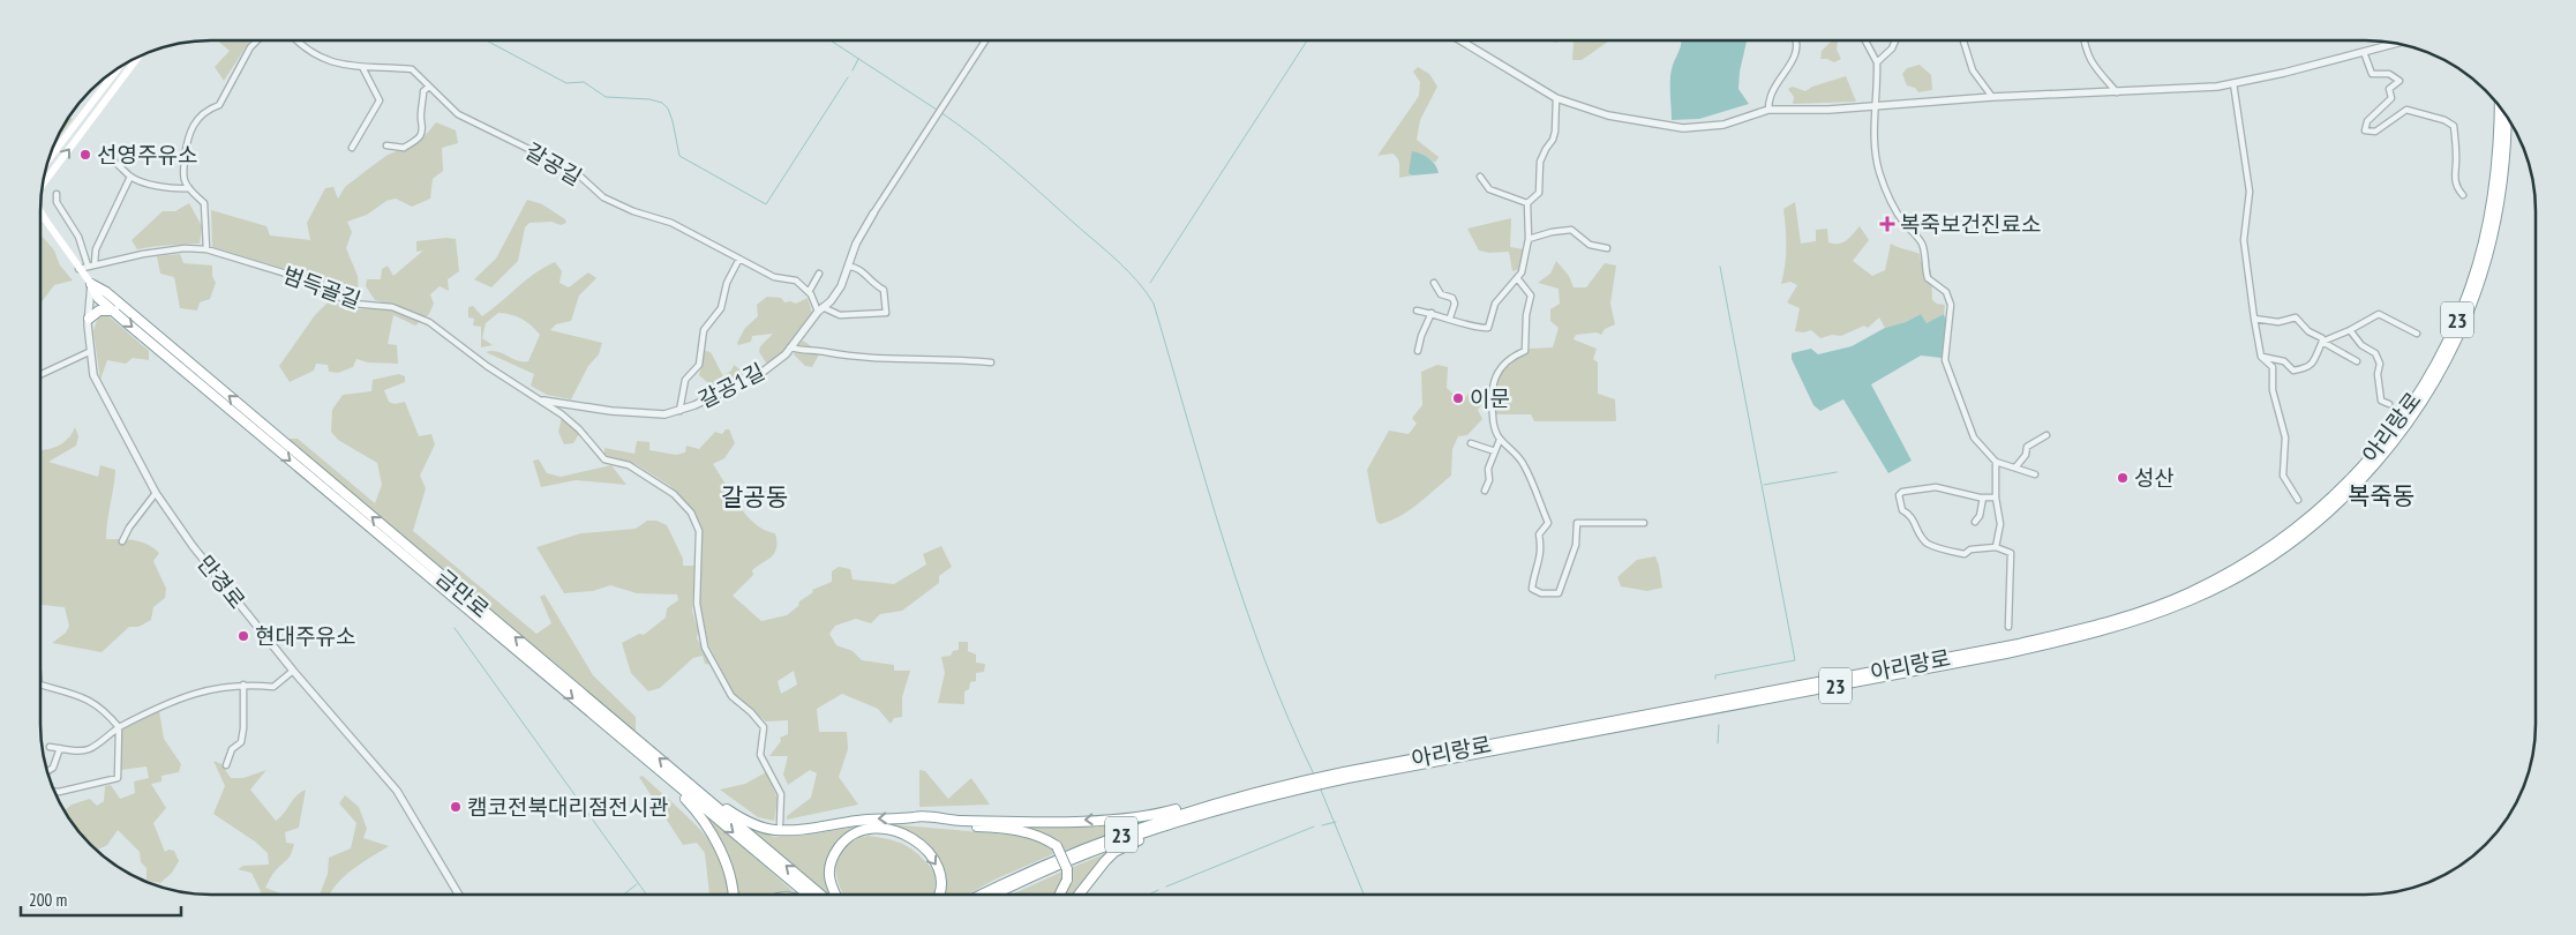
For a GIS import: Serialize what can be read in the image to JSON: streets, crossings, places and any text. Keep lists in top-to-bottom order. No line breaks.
{"streets":{"highway":["23","아리랑로","금만로"],"street":["갈공길","범득골길","갈공1길","만경로"]},"crossings":[["범득골길","갈공1길"],["범득골길","금만로"],["만경로","금만로"]],"districts":["복죽동","갈공동"],"places":{"other":["선영주유소","이문","성산","현대주유소","캠코전북대리점전시관"],"health":["복죽보건진료소"]},"scale_bar":"200 m"}
